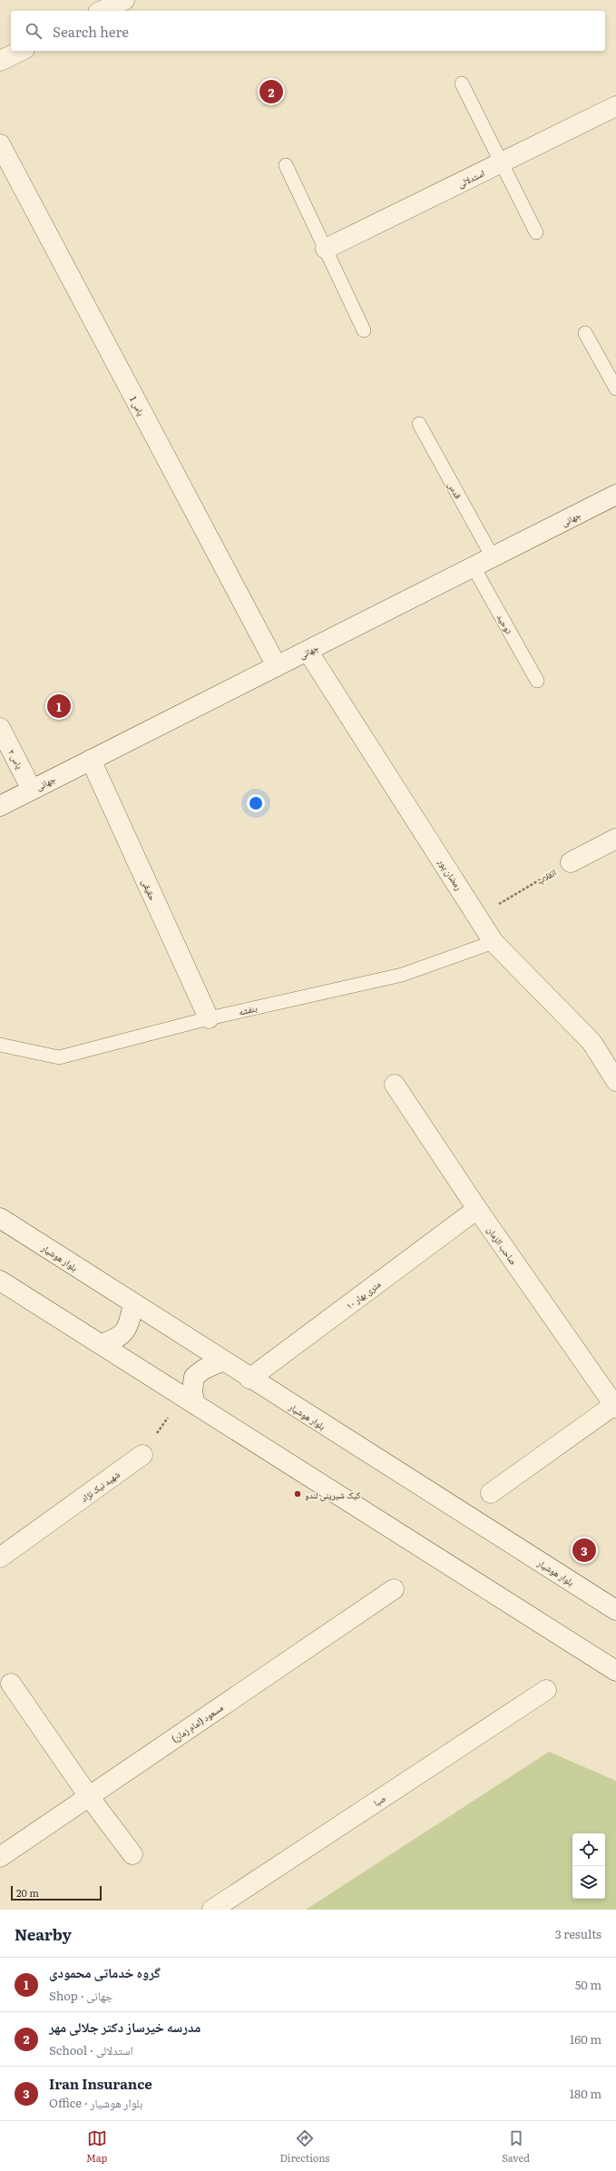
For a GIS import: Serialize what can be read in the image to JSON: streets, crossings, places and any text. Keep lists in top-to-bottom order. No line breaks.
{"streets":{"street":["استدلالی","یاس 1","جهانی","یاس ۲","رمضان پور","حقیقی","صاحب الزمان","بلوار هوشیار","۱۰ متری بهار","شهید نیک نژاد","مسعود (امام زمان)","صبا"],"lane":["قدس","توحید","بنفشه"],"path":["انقلاب"]},"crossings":[["یاس 1","جهانی"],["قدس","جهانی"],["جهانی","توحید"],["جهانی","یاس ۲"],["جهانی","رمضان پور"],["جهانی","حقیقی"],["رمضان پور","انقلاب"],["رمضان پور","بنفشه"],["حقیقی","بنفشه"],["صاحب الزمان","۱۰ متری بهار"],["بلوار هوشیار","۱۰ متری بهار"]],"places":["کیک شیرینی لندو"],"scale_bar":"20 m","page":{"search":"Search here","pins":["2","1","3"],"scale":"20 m","heading":["Nearby","3 results"],"list":[{"mark":"1","name":"گروه خدماتی محمودی","note":"Shop · جهانی","value":"50 m"},{"mark":"2","name":"مدرسه خیرساز دکتر جلالی مهر","note":"School · استدلالی","value":"160 m"},{"mark":"3","name":"Iran Insurance","note":"Office · بلوار هوشیار","value":"180 m"}],"nav":["Map","Directions","Saved"]}}
